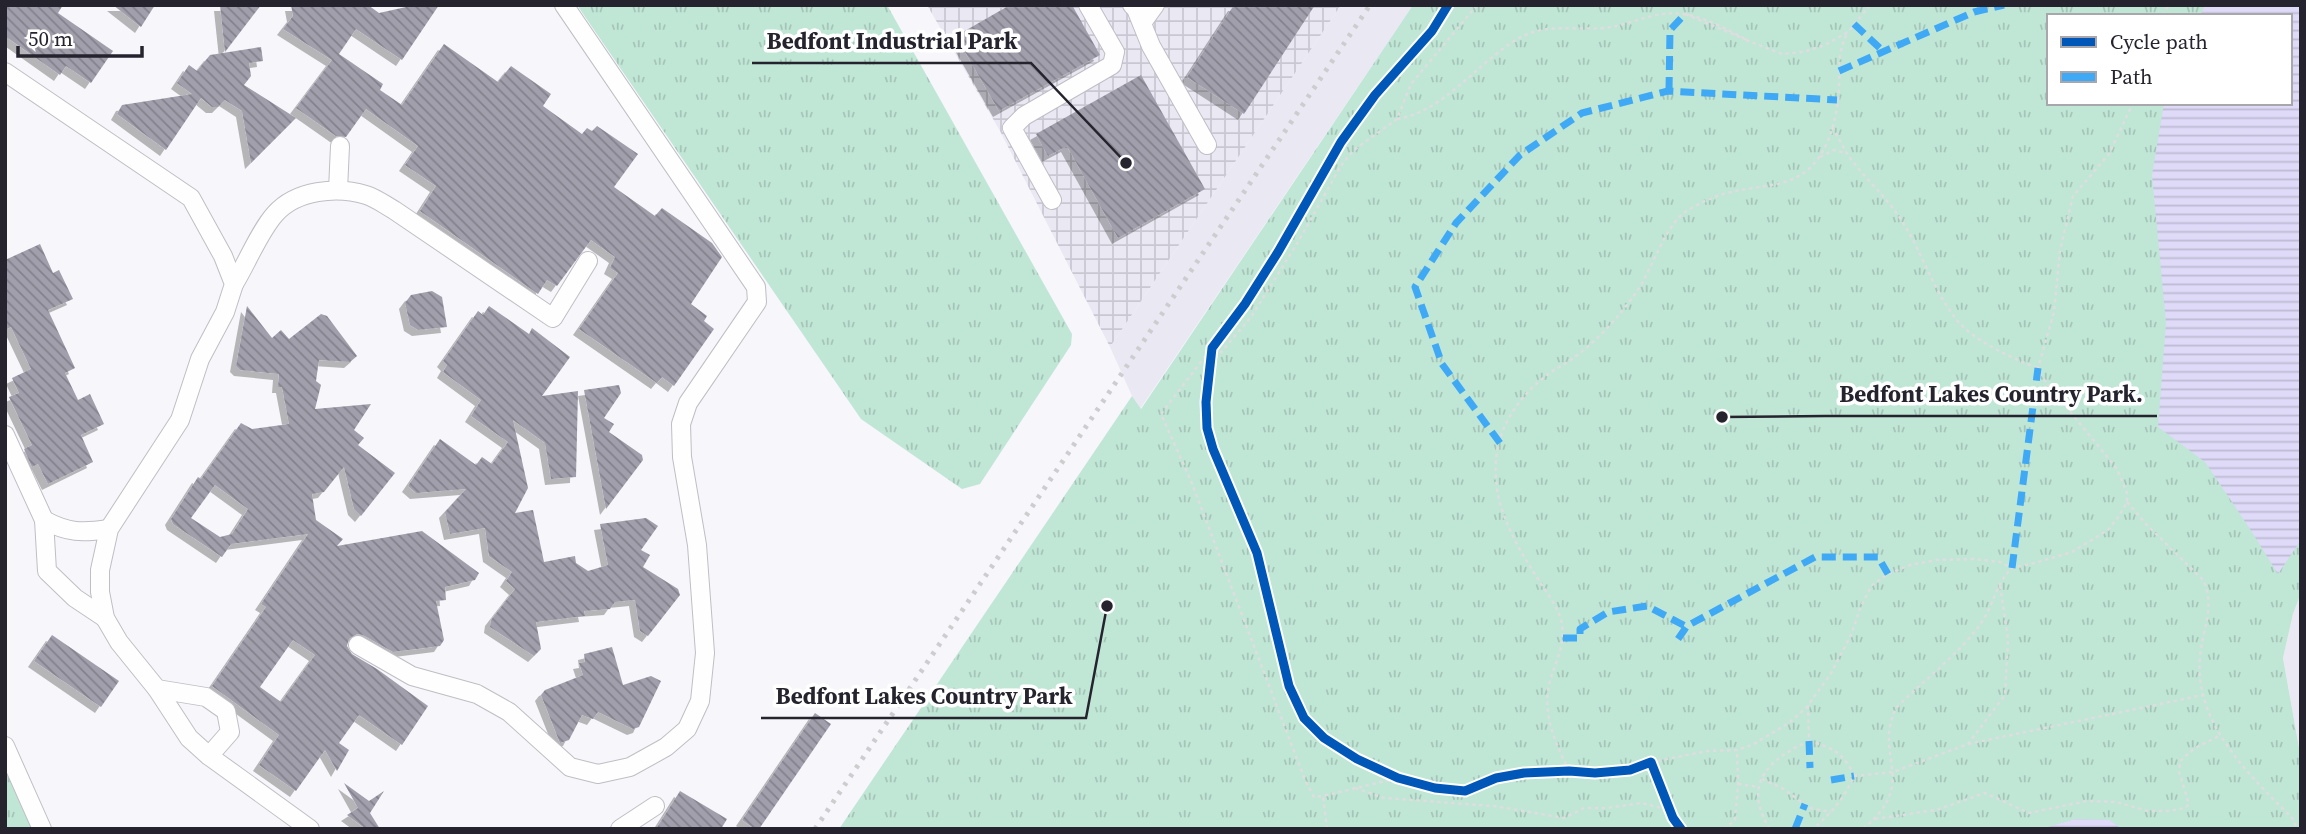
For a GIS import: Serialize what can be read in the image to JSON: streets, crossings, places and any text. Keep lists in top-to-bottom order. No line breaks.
{"places":["Bedfont Industrial Park","Bedfont Lakes Country Park.","Bedfont Lakes Country Park"],"legend":["Cycle path","Path"],"scale_bar":"50 m"}
